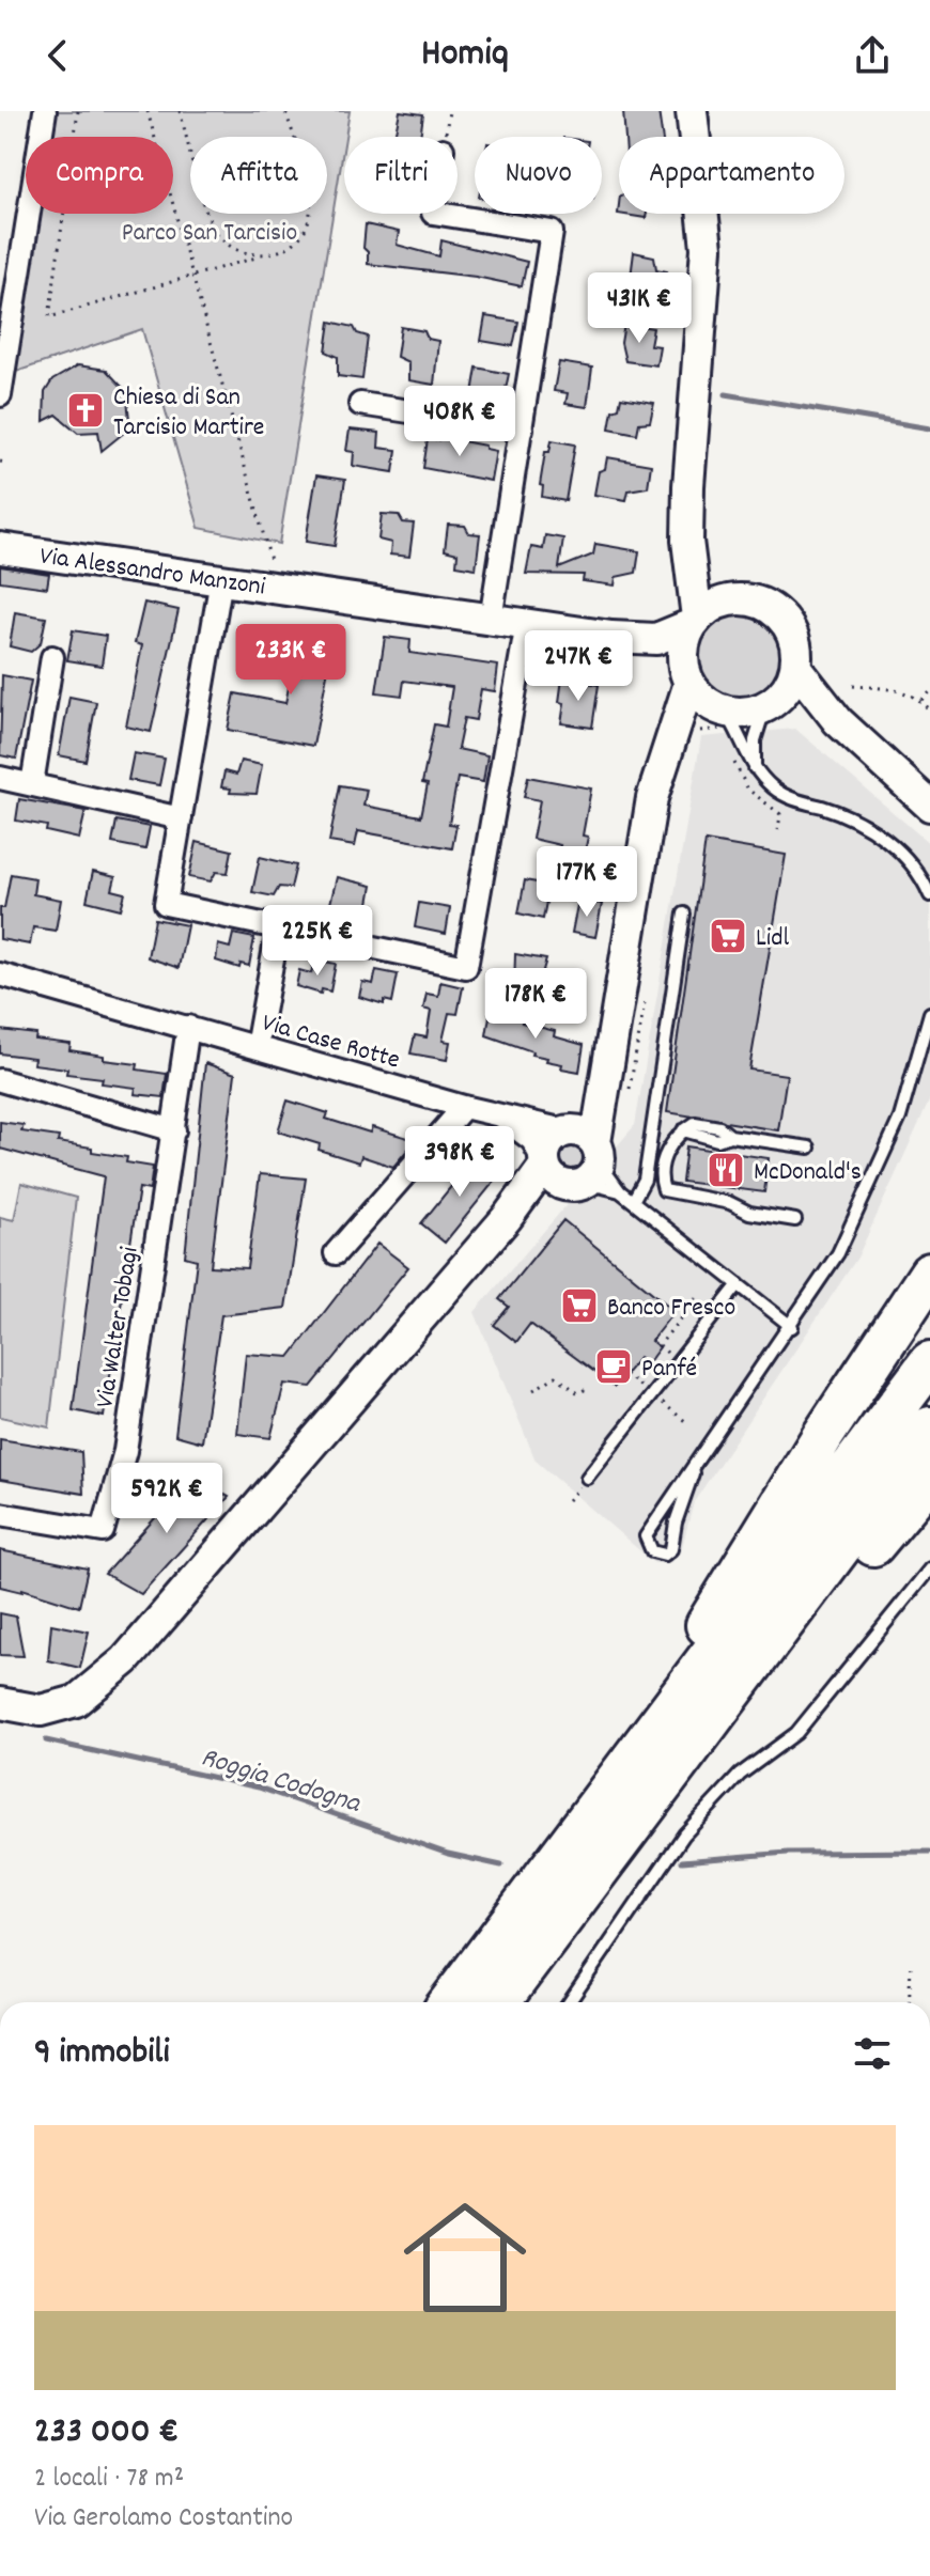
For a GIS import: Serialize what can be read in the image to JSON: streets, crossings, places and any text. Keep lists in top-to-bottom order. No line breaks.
{"streets":{"street":["Via Alessandro Manzoni","Via Case Rotte","Via Walter Tobagi"]},"crossings":[["Via Case Rotte","Via Walter Tobagi"]],"water":["Roggia Codogna"],"parks":["Parco San Tarcisio"],"places":{"church":["Chiesa di San Tarcisio Martire"],"supermarket":["Lidl","Banco Fresco"],"restaurant":["McDonald's"],"cafe":["Panfé"]},"page":{"header":"Homiq","chip":["Compra","Affitta","Filtri","Nuovo","Appartamento"],"price":["431K €","408K €","233K €","247K €","177K €","225K €","178K €","398K €","592K €"],"heading":"9 immobili","list":[{"name":"233 000 €","note":"2 locali · 78 m² · Via Gerolamo Costantino"}]}}
